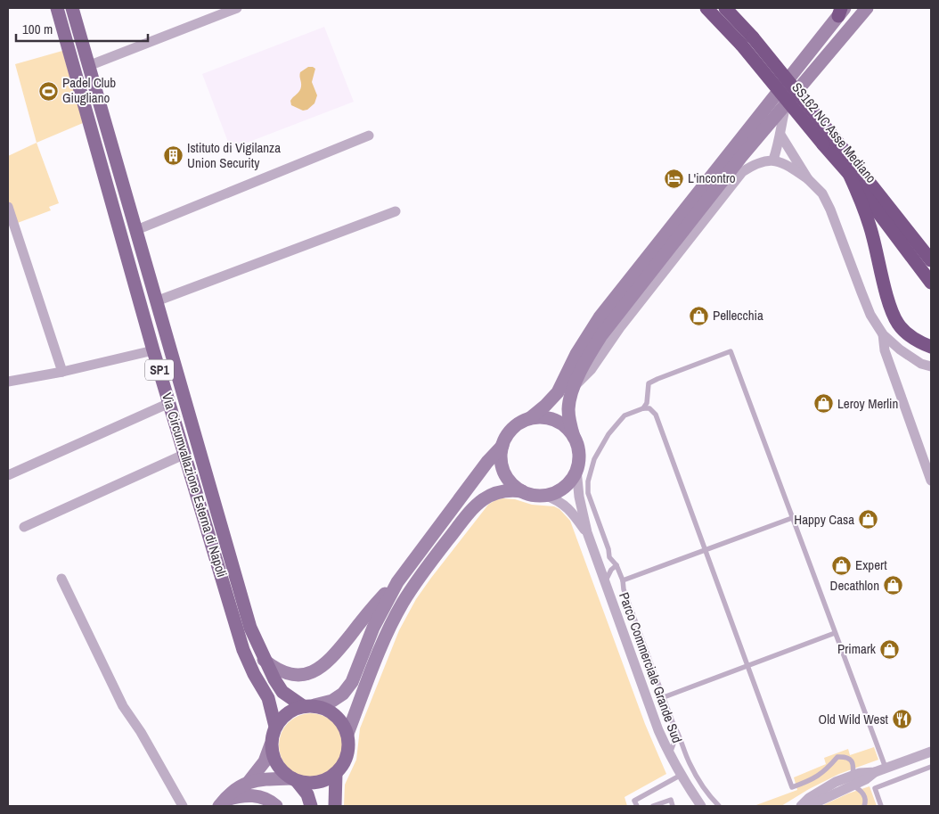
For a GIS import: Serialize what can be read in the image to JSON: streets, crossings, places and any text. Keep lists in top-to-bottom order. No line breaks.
{"streets":{"highway":["SS162 NC Asse Mediano"],"main road":["SP1","Via Circumvallazione Esterna di Napoli"],"street":["Parco Commerciale Grande Sud"]},"places":{"sports":["Padel Club Giugliano"],"building":["Istituto di Vigilanza Union Security"],"hotel":["L'incontro"],"shop":["Pellecchia","Leroy Merlin","Happy Casa","Expert","Decathlon","Primark"],"restaurant":["Old Wild West"]},"scale_bar":"100 m"}
